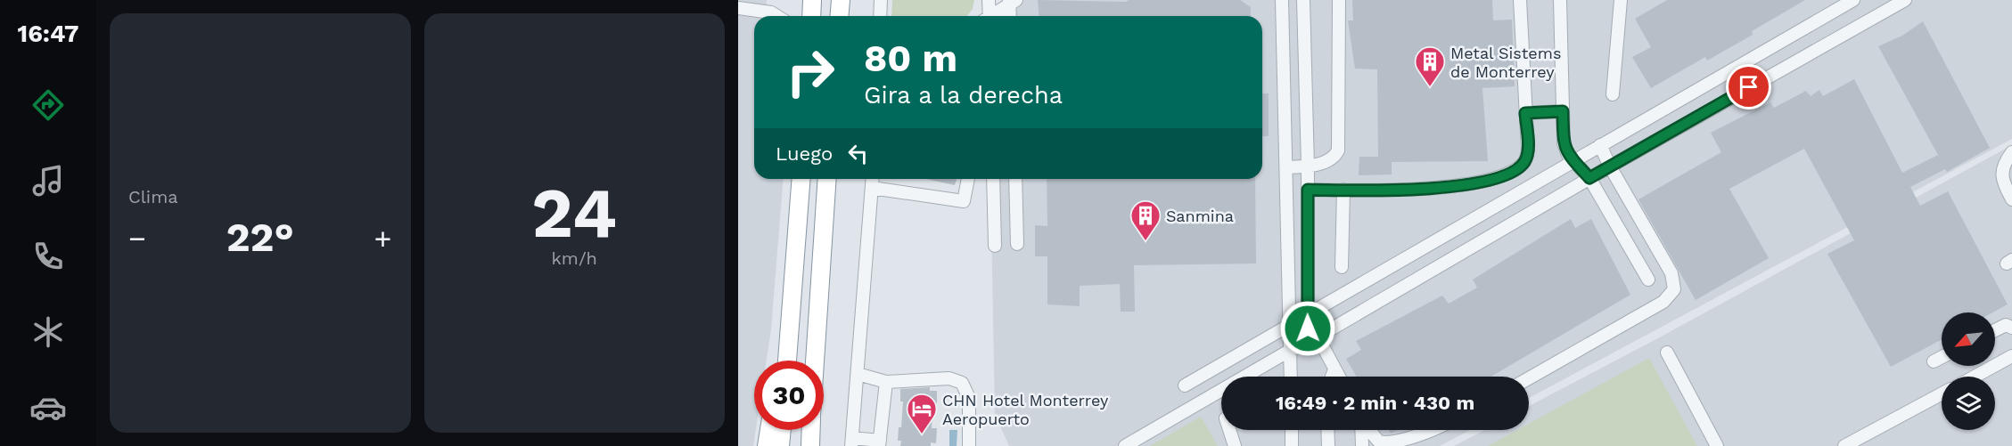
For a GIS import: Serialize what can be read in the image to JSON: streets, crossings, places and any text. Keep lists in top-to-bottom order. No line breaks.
{"places":{"building":["Metal Sistems de Monterrey","Sanmina"],"hotel":["CHN Hotel Monterrey Aeropuerto"]},"north":"bottom left","page":{"tabs":"16:47","tile":["Clima",["24","km/h"]],"turn":["80 m","Gira a la derecha"],"then":"Luego","heat":["−","22°","+"],"limit":"30","trip":"16:49 · 2 min · 430 m"}}
